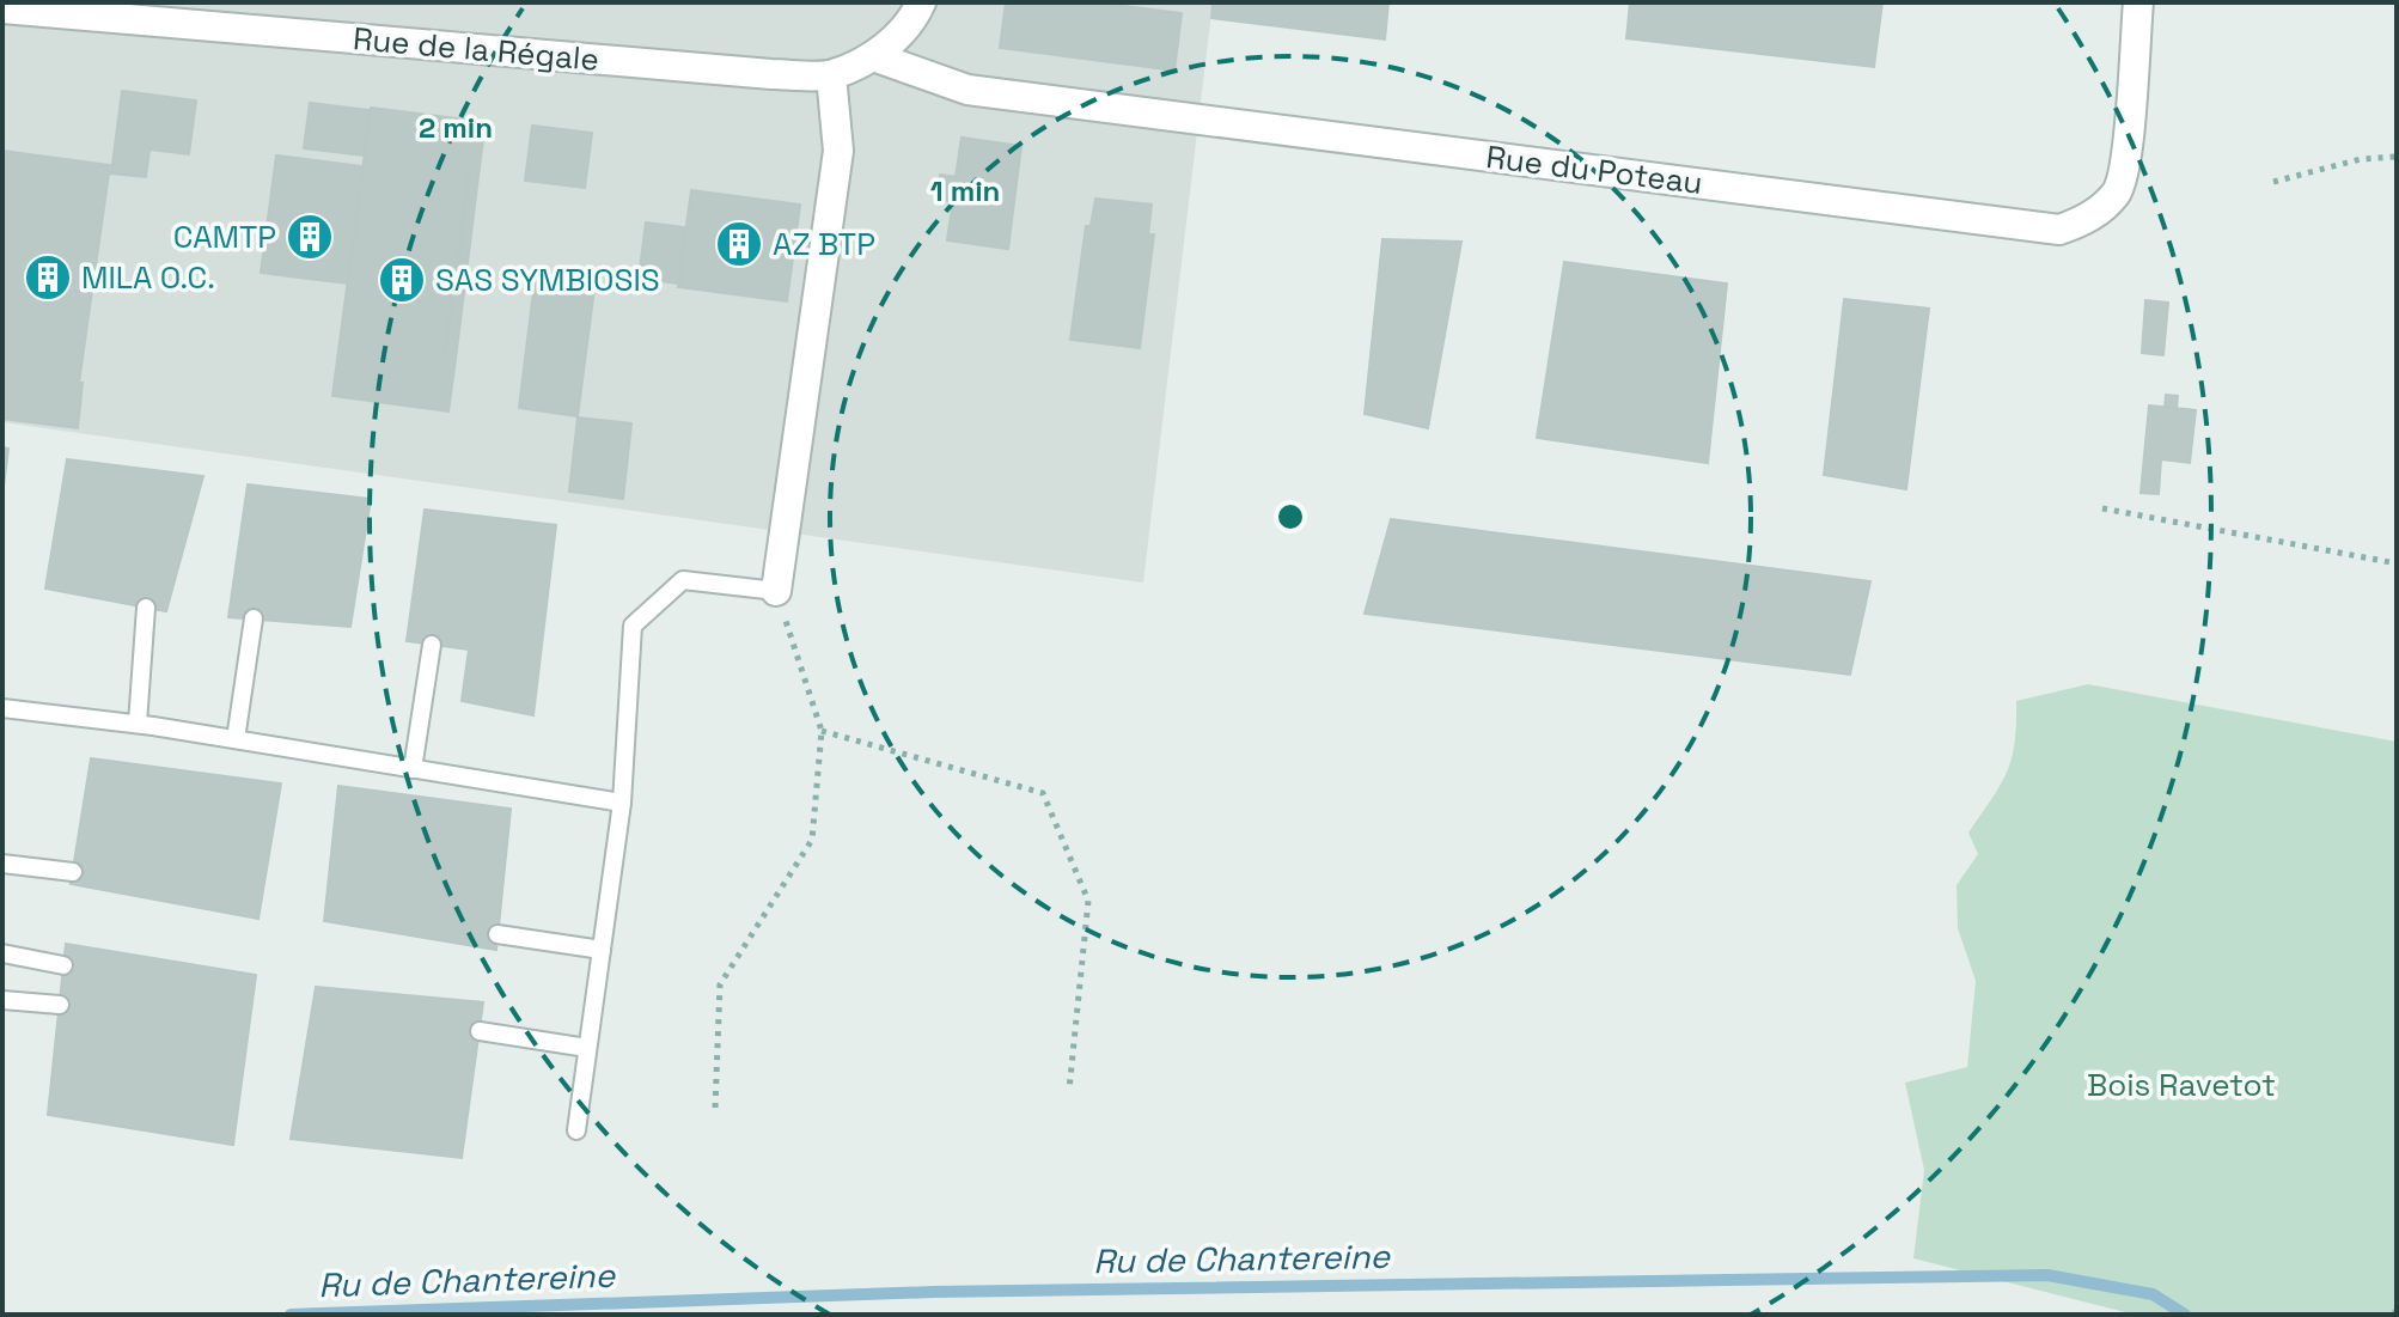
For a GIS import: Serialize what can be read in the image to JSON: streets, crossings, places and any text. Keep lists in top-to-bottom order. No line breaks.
{"streets":{"street":["Rue de la Régale","Rue du Poteau"]},"crossings":[["Rue de la Régale","Rue du Poteau"]],"water":["Ru de Chantereine"],"parks":["Bois Ravetot"],"places":{"building":["CAMTP","AZ BTP","MILA O.C.","SAS SYMBIOSIS"]},"rings":["2 min","1 min"]}
